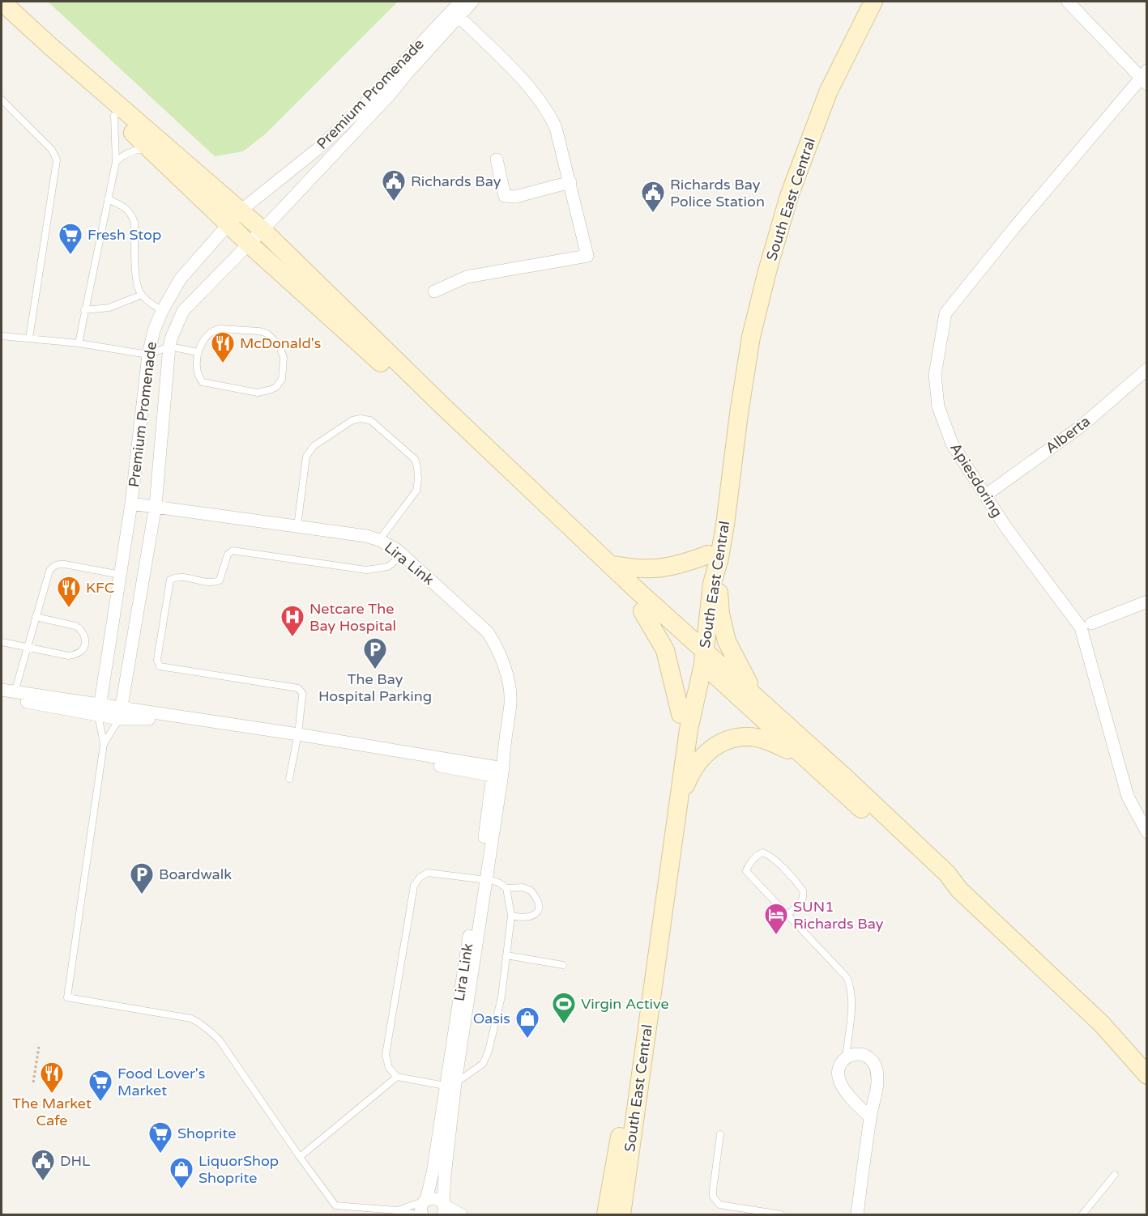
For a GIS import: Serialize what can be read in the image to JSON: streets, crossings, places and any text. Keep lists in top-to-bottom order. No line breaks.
{"streets":{"street":["Premium Promenade","South East Central","Alberta","Apiesdoring","Lira Link"]},"crossings":[["Premium Promenade","Lira Link"],["Alberta","Apiesdoring"]],"places":{"public building":["Richards Bay","Richards Bay Police Station","DHL"],"supermarket":["Fresh Stop","Food Lover's Market","Shoprite"],"restaurant":["McDonald's","KFC","The Market Cafe"],"hospital":["Netcare The Bay Hospital"],"parking":["The Bay Hospital Parking","Boardwalk"],"hotel":["SUN1 Richards Bay"],"sports":["Virgin Active"],"shop":["Oasis","LiquorShop Shoprite"]}}
